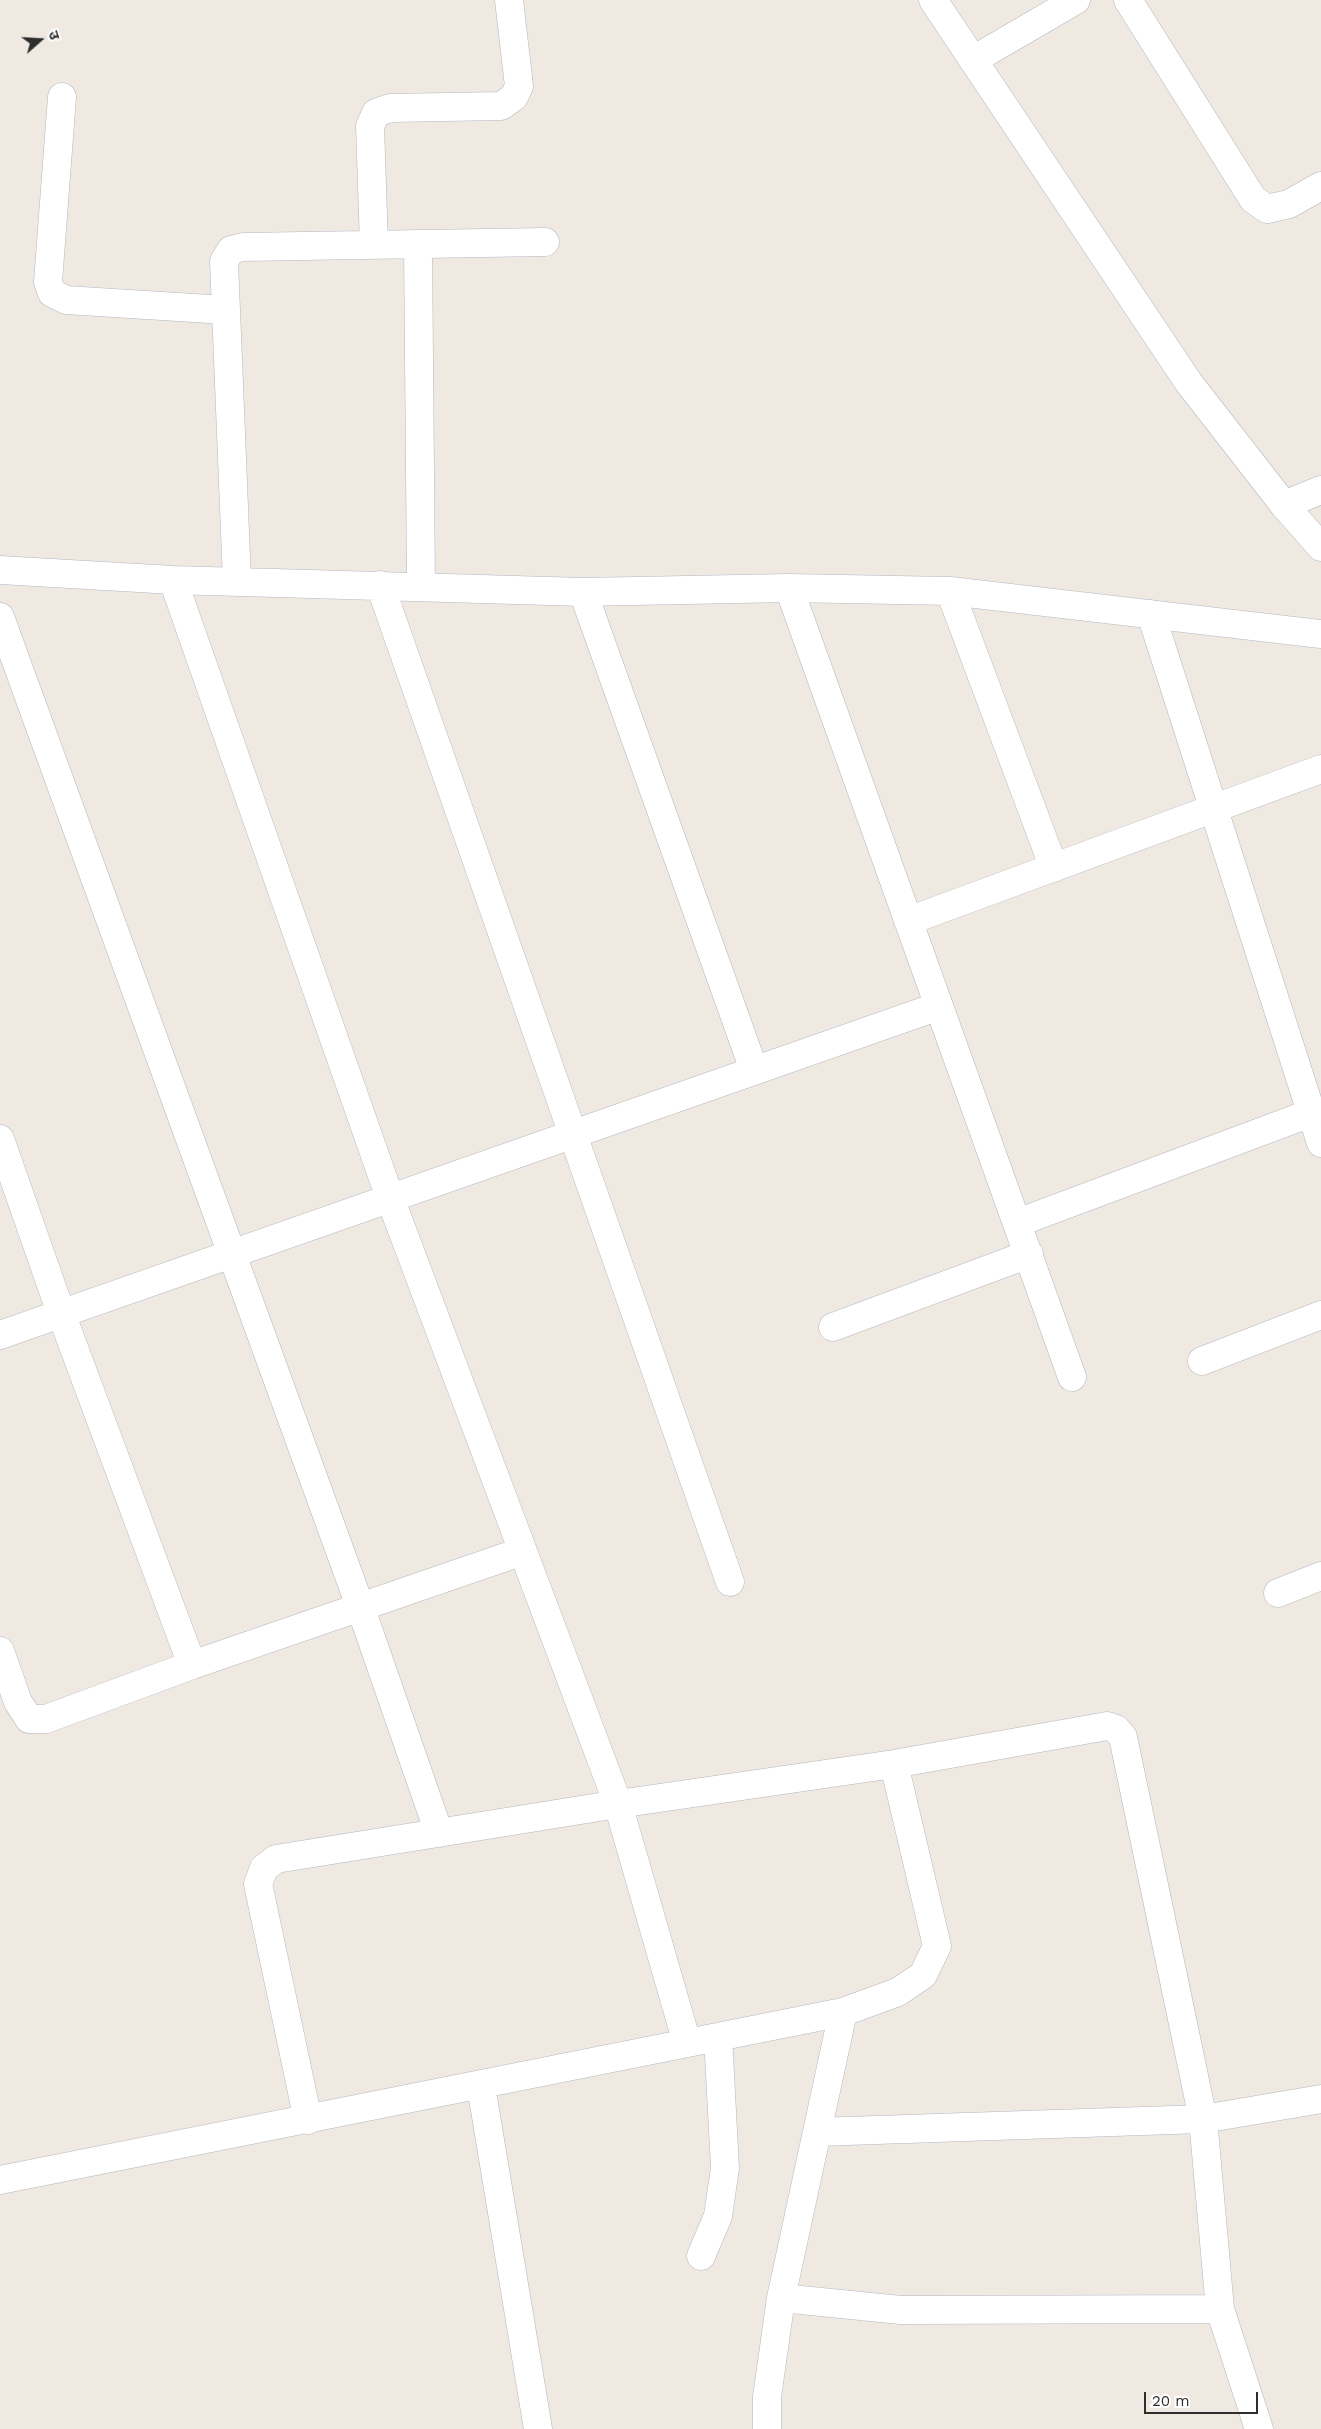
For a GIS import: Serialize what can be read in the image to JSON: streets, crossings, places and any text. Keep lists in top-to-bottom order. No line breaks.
{"scale_bar":"20 m","north":"right"}
